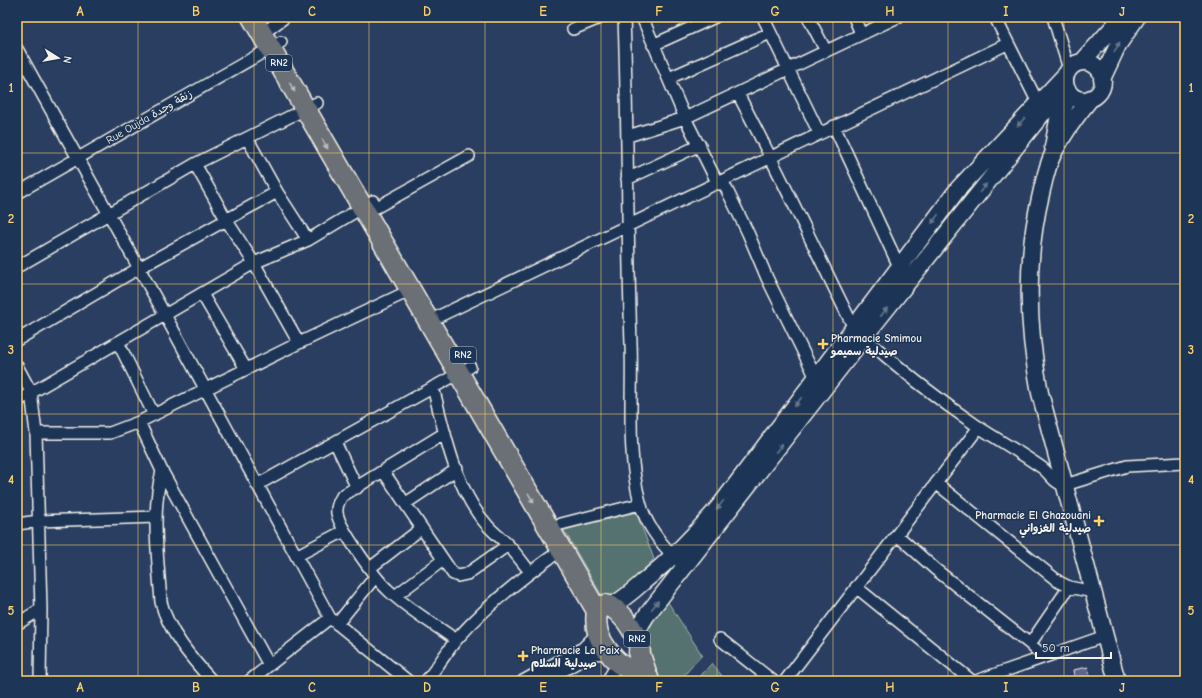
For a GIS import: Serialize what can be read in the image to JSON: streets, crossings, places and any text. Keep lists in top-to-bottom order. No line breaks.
{"streets":{"highway":["RN2"],"street":["Rue Oujda زنقة وجدة"]},"crossings":[["RN2","Rue Oujda زنقة وجدة"]],"places":{"health":["Pharmacie Smimou صيدلية سميمو","Pharmacie El Ghazouani صيدلية الغزواني","Pharmacie La Paix صيدلية السلام"]},"scale_bar":"50 m","north":"right","grid":{"columns":["A","B","C","D","E","F","G","H","I","J"],"rows":["1","2","3","4","5"]}}
